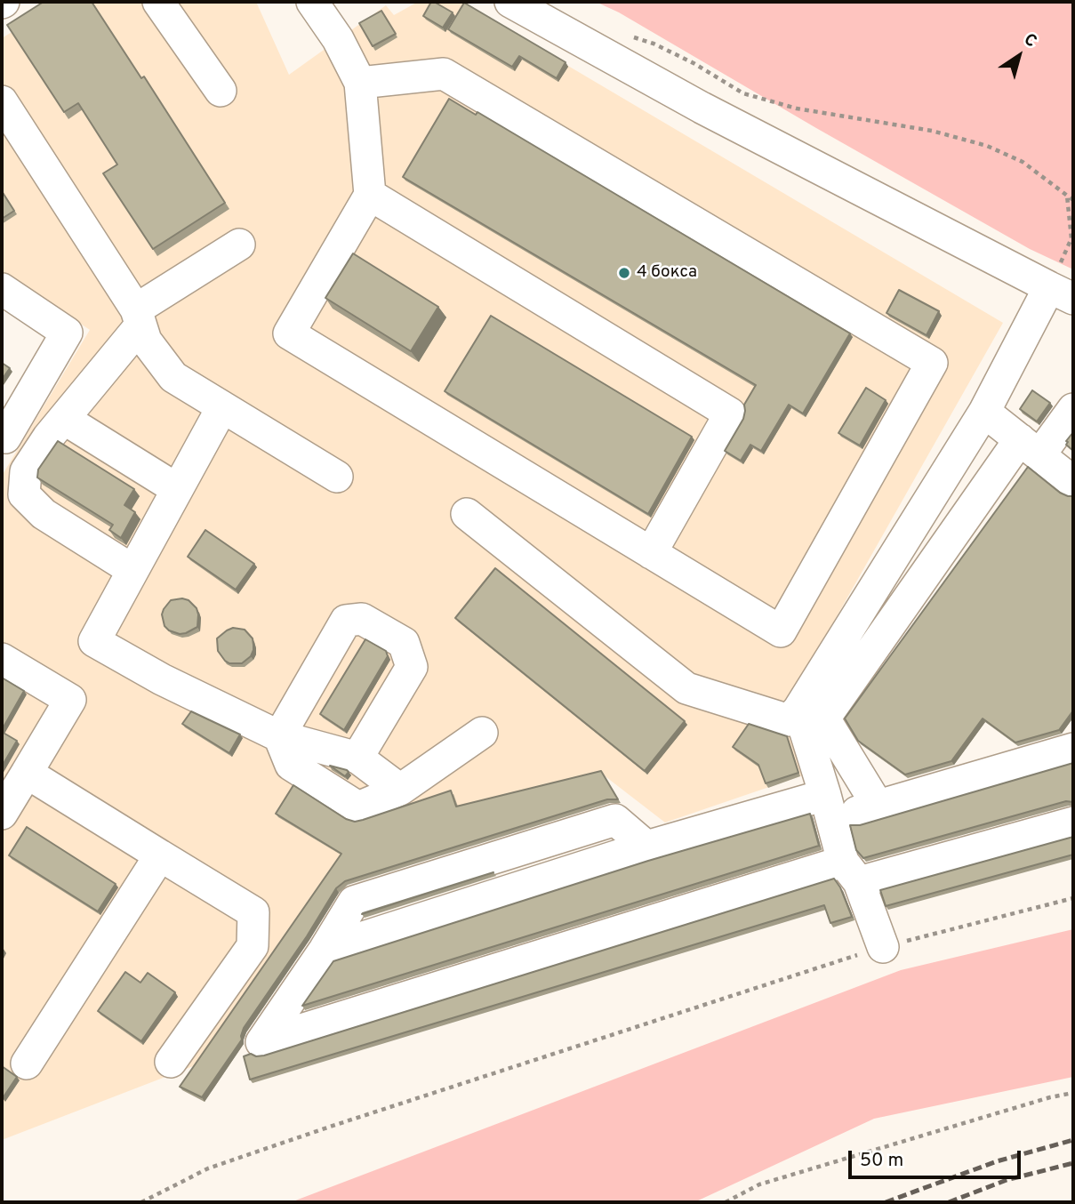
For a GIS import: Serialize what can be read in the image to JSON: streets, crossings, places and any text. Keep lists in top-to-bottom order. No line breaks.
{"places":["4 бокса"],"scale_bar":"50 m","north":"top right"}
